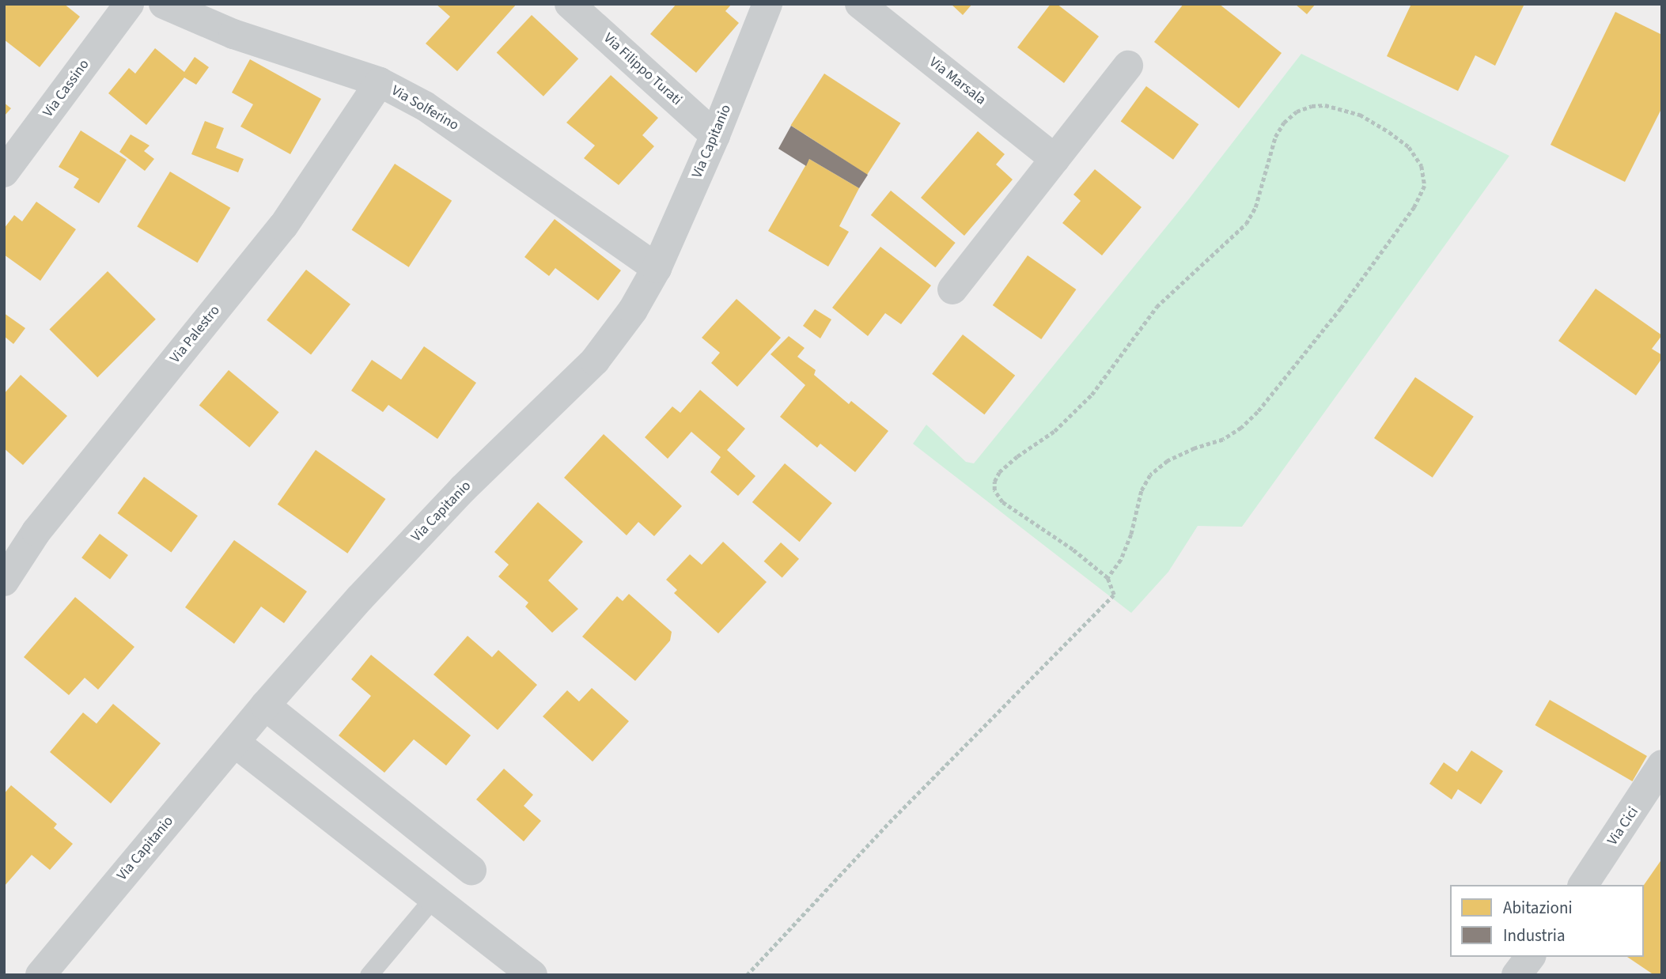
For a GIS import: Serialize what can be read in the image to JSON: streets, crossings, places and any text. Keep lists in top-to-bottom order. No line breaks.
{"streets":{"street":["Via Filippo Turati","Via Marsala","Via Cassino","Via Solferino","Via Capitanio","Via Palestro","Via Cici"]},"crossings":[["Via Filippo Turati","Via Capitanio"],["Via Solferino","Via Capitanio"],["Via Solferino","Via Palestro"]],"legend":["Abitazioni","Industria"]}
